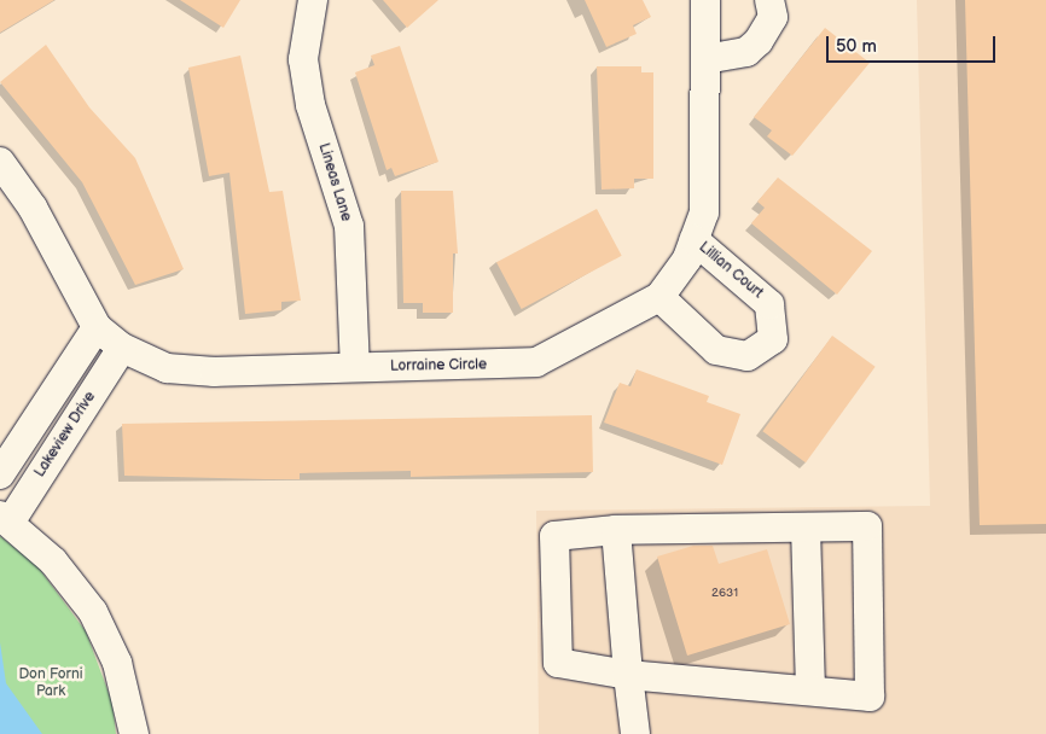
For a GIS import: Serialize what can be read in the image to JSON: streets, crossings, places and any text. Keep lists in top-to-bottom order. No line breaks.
{"streets":{"street":["Lineas Lane","Lillian Court","Lorraine Circle","Lakeview Drive"]},"crossings":[["Lineas Lane","Lorraine Circle"],["Lillian Court","Lorraine Circle"],["Lorraine Circle","Lakeview Drive"]],"parks":["Don Forni Park"],"house_numbers":["2631"],"scale_bar":"50 m"}
